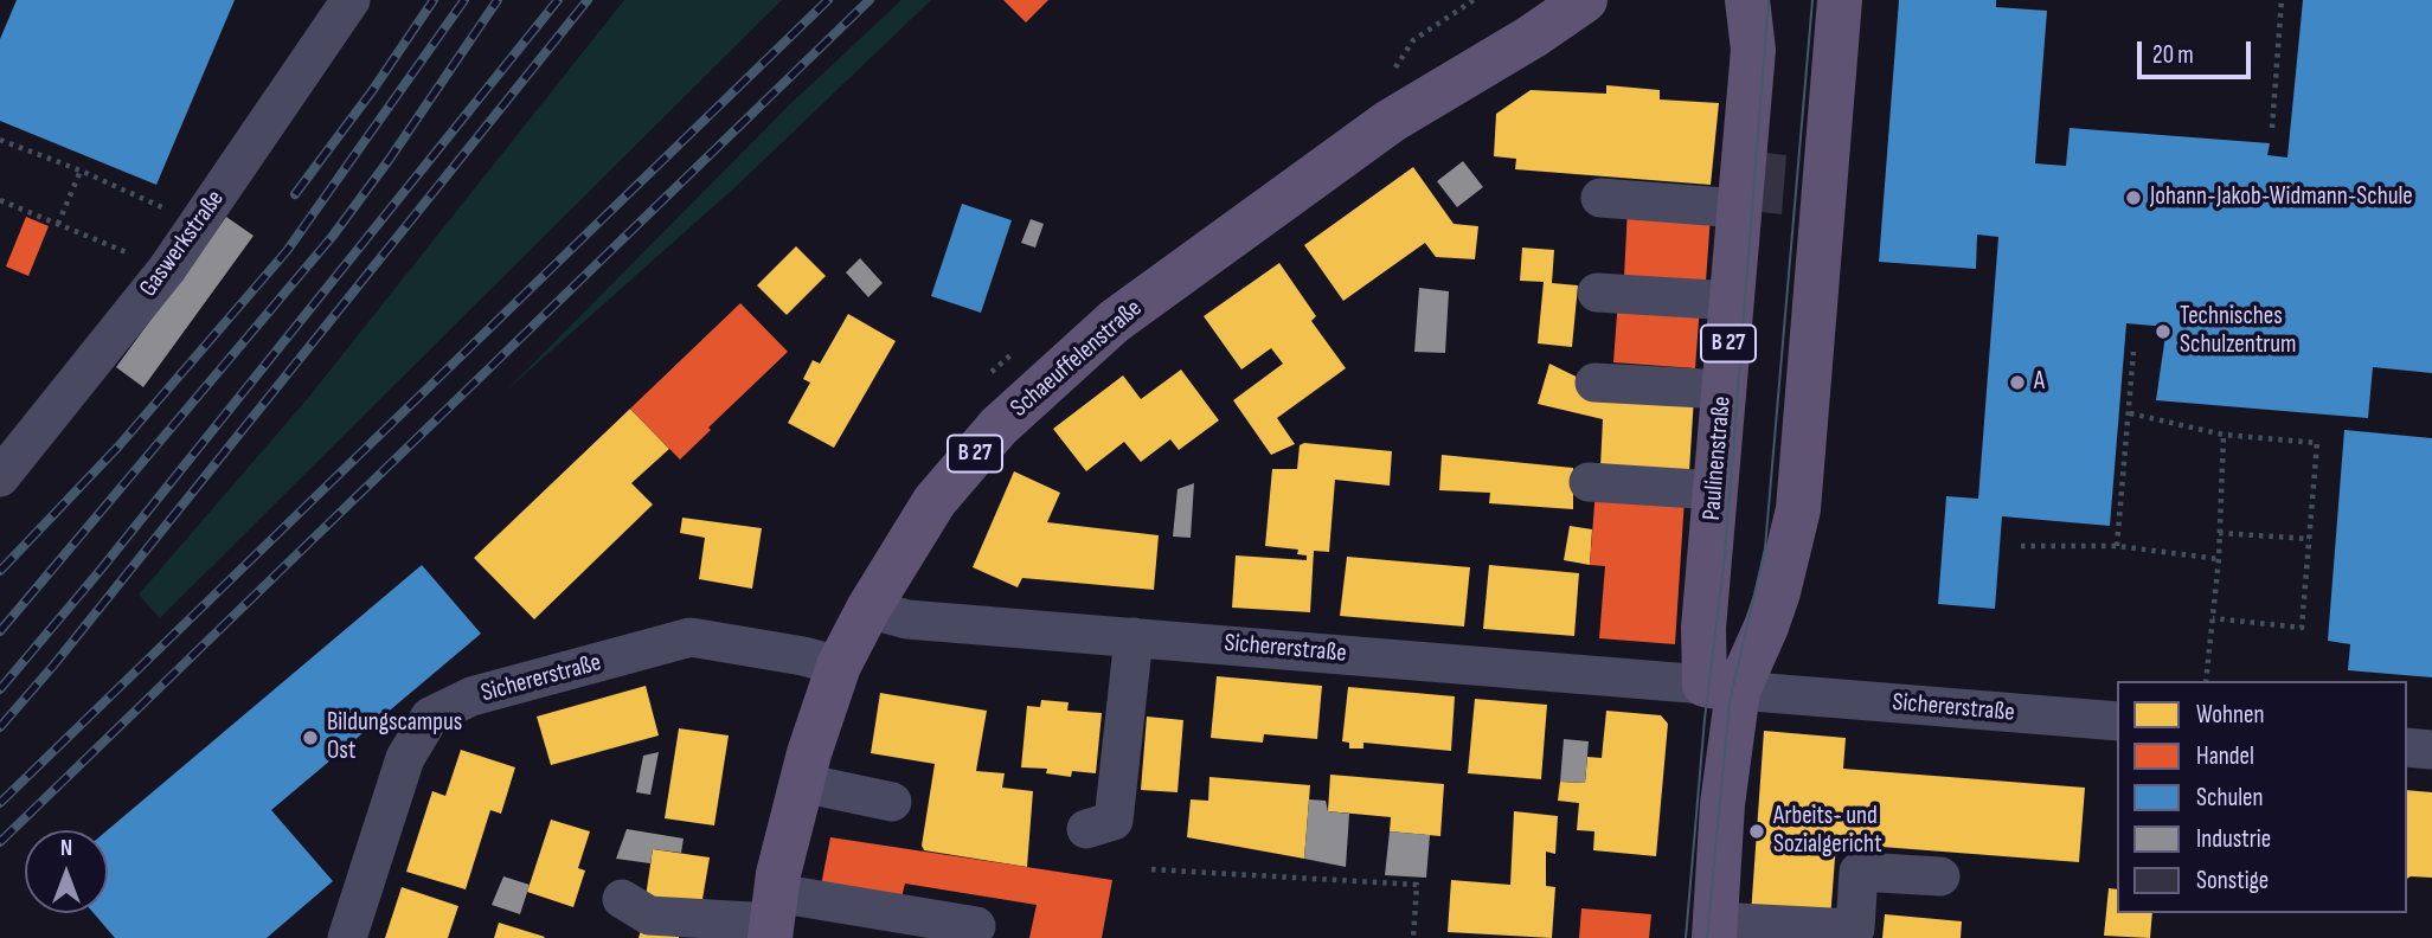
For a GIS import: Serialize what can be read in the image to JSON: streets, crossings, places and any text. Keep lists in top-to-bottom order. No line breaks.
{"streets":{"main road":["B 27","Schaeuffelenstraße","Paulinenstraße"],"street":["Gaswerkstraße","Sichererstraße"]},"crossings":[["Schaeuffelenstraße","Sichererstraße"],["Paulinenstraße","Sichererstraße"]],"places":["Johann-Jakob-Widmann-Schule","Technisches Schulzentrum","A","Bildungscampus Ost","Arbeits- und Sozialgericht"],"legend":["Wohnen","Handel","Schulen","Industrie","Sonstige"],"scale_bar":"20 m","north":"top"}
